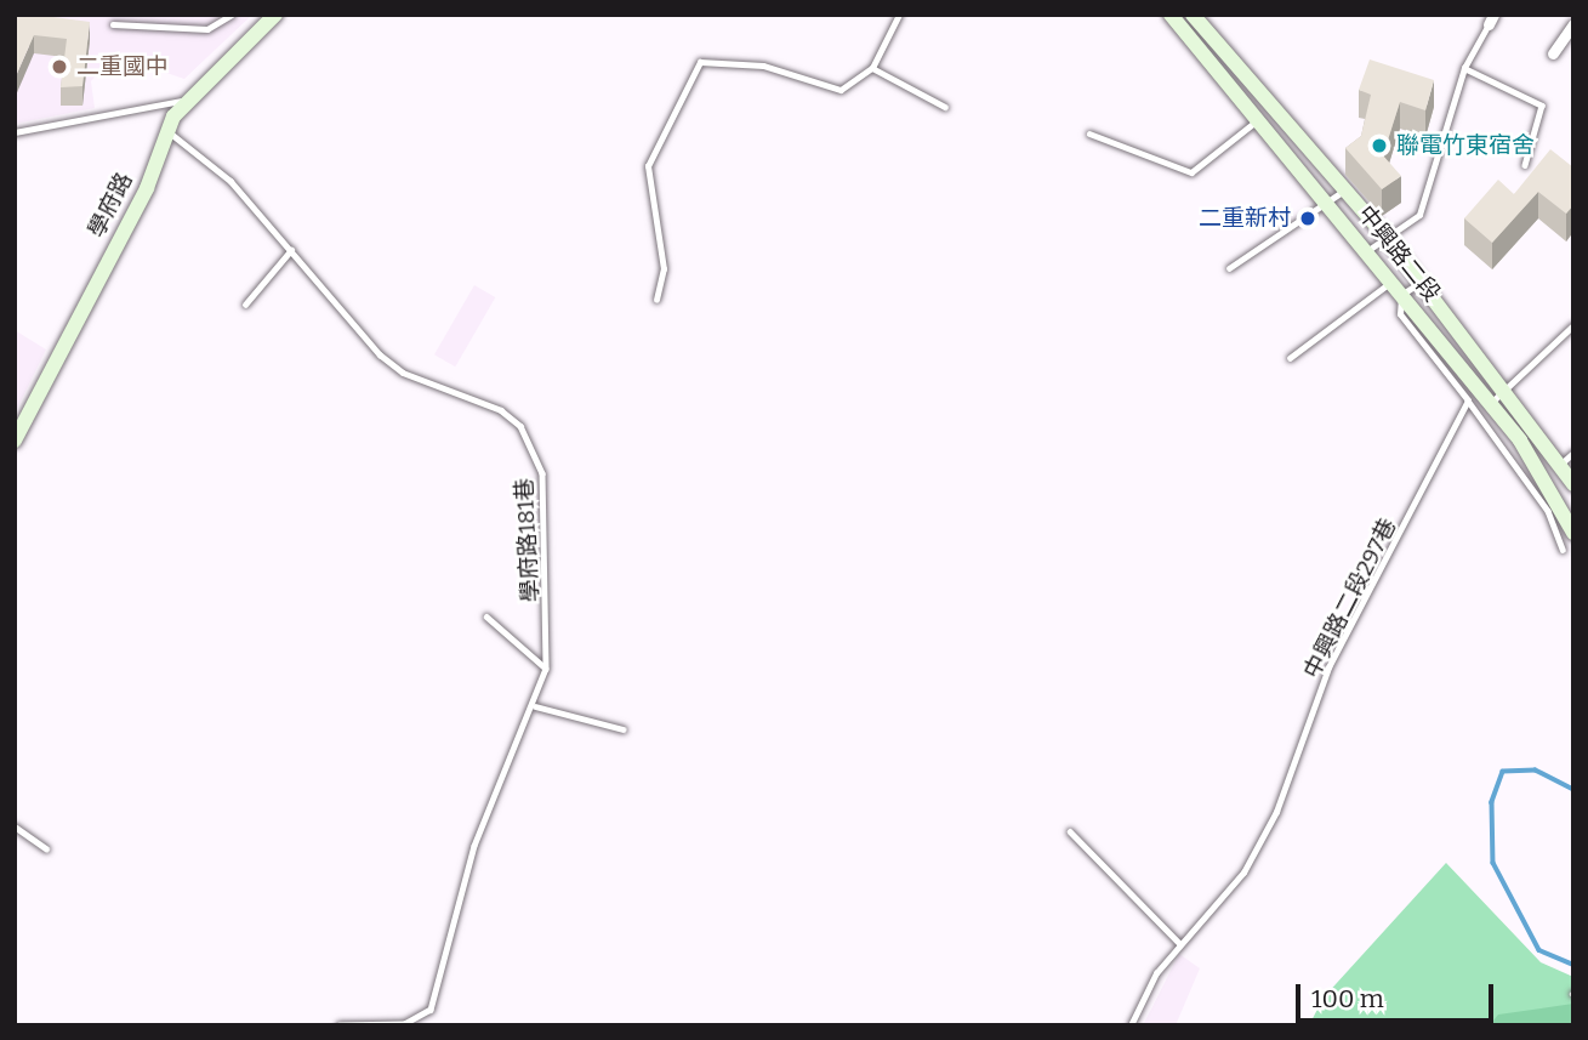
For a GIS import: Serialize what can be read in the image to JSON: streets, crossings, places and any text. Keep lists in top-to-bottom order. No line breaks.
{"streets":{"main road":["學府路","中興路二段"],"lane":["學府路181巷","中興路二段297巷"]},"crossings":[["學府路","學府路181巷"]],"places":["二重國中","聯電竹東宿舍","二重新村"],"scale_bar":"100 m"}
